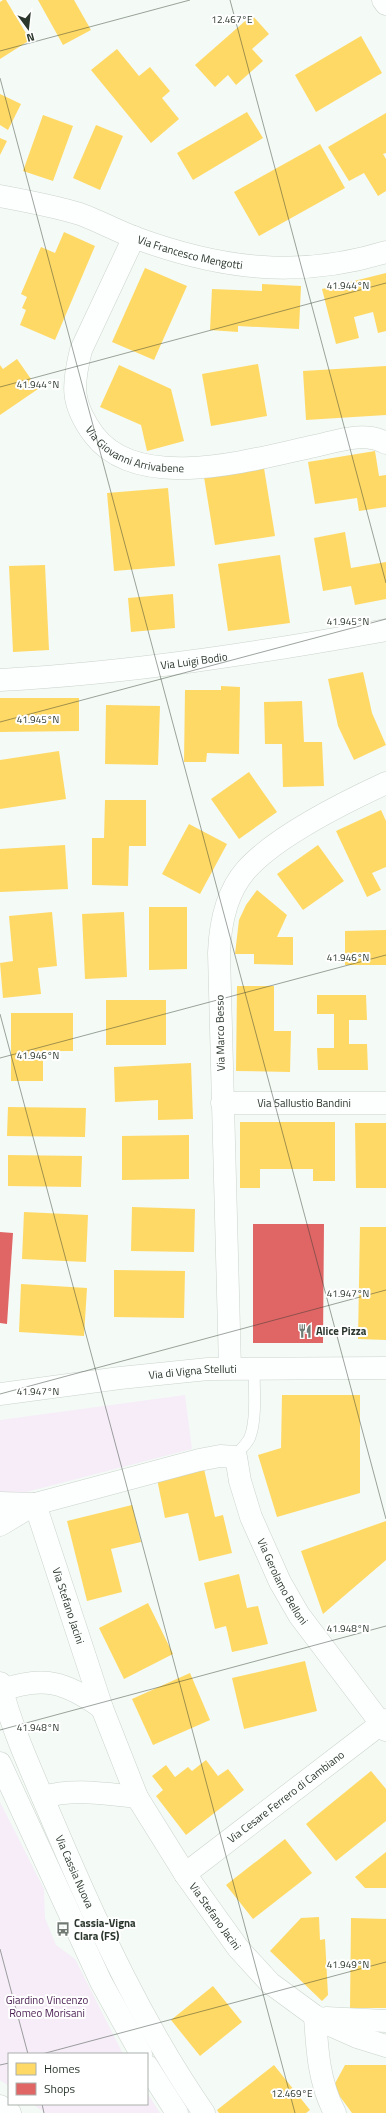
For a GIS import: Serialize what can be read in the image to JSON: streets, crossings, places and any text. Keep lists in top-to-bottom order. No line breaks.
{"streets":{"street":["Via Francesco Mengotti","Via Giovanni Arrivabene","Via Luigi Bodio","Via Marco Besso","Via Sallustio Bandini","Via di Vigna Stelluti","Via Gerolamo Belloni","Via Stefano Jacini","Via Cesare Ferrero di Cambiano","Via Cassia Nuova"]},"crossings":[["Via Francesco Mengotti","Via Giovanni Arrivabene"],["Via Marco Besso","Via Sallustio Bandini"],["Via Marco Besso","Via di Vigna Stelluti"],["Via Gerolamo Belloni","Via Cesare Ferrero di Cambiano"],["Via Stefano Jacini","Via Cesare Ferrero di Cambiano"]],"parks":["Giardino Vincenzo Romeo Morisani"],"places":{"restaurant":["Alice Pizza"],"bus stop":["Cassia-Vigna Clara (FS)"]},"legend":["Homes","Shops"],"north":"bottom","coordinates":["12.467°E","41.944°N","41.945°N","41.946°N","41.947°N","41.948°N","41.949°N","12.469°E"]}
